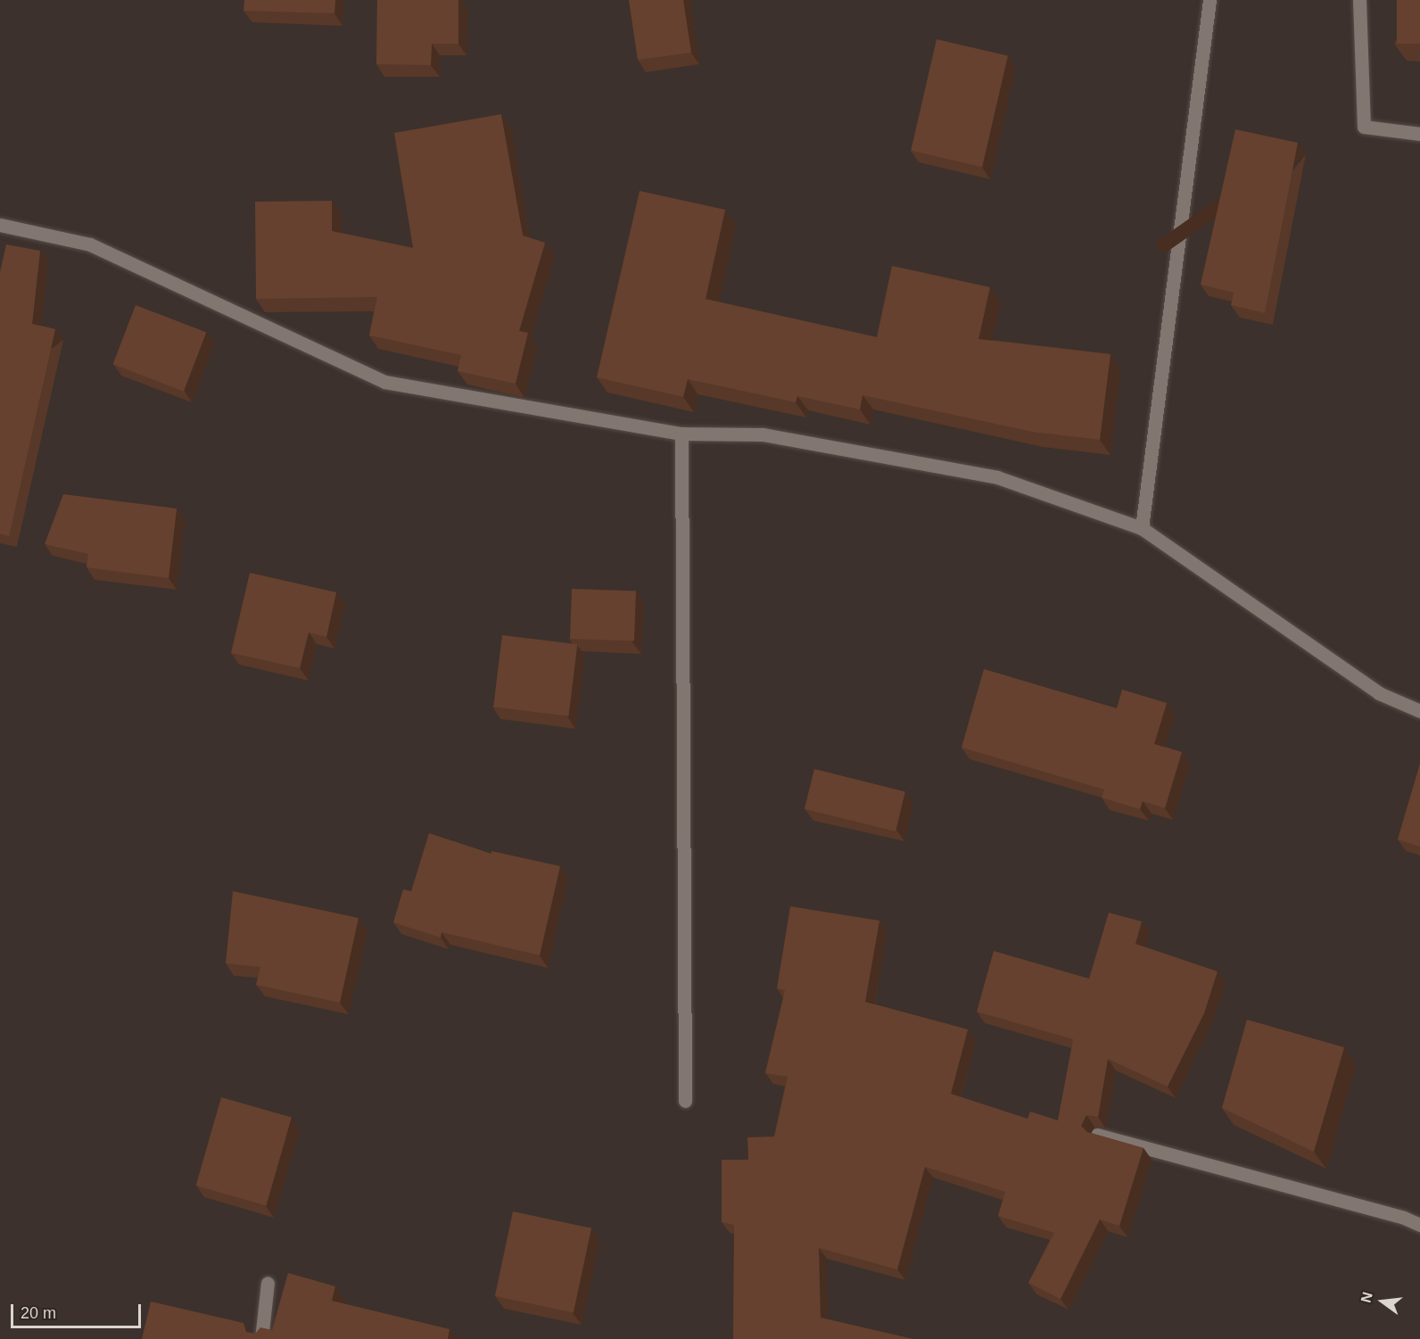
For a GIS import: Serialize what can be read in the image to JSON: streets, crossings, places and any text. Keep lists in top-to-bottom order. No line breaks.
{"scale_bar":"20 m","north":"left"}
